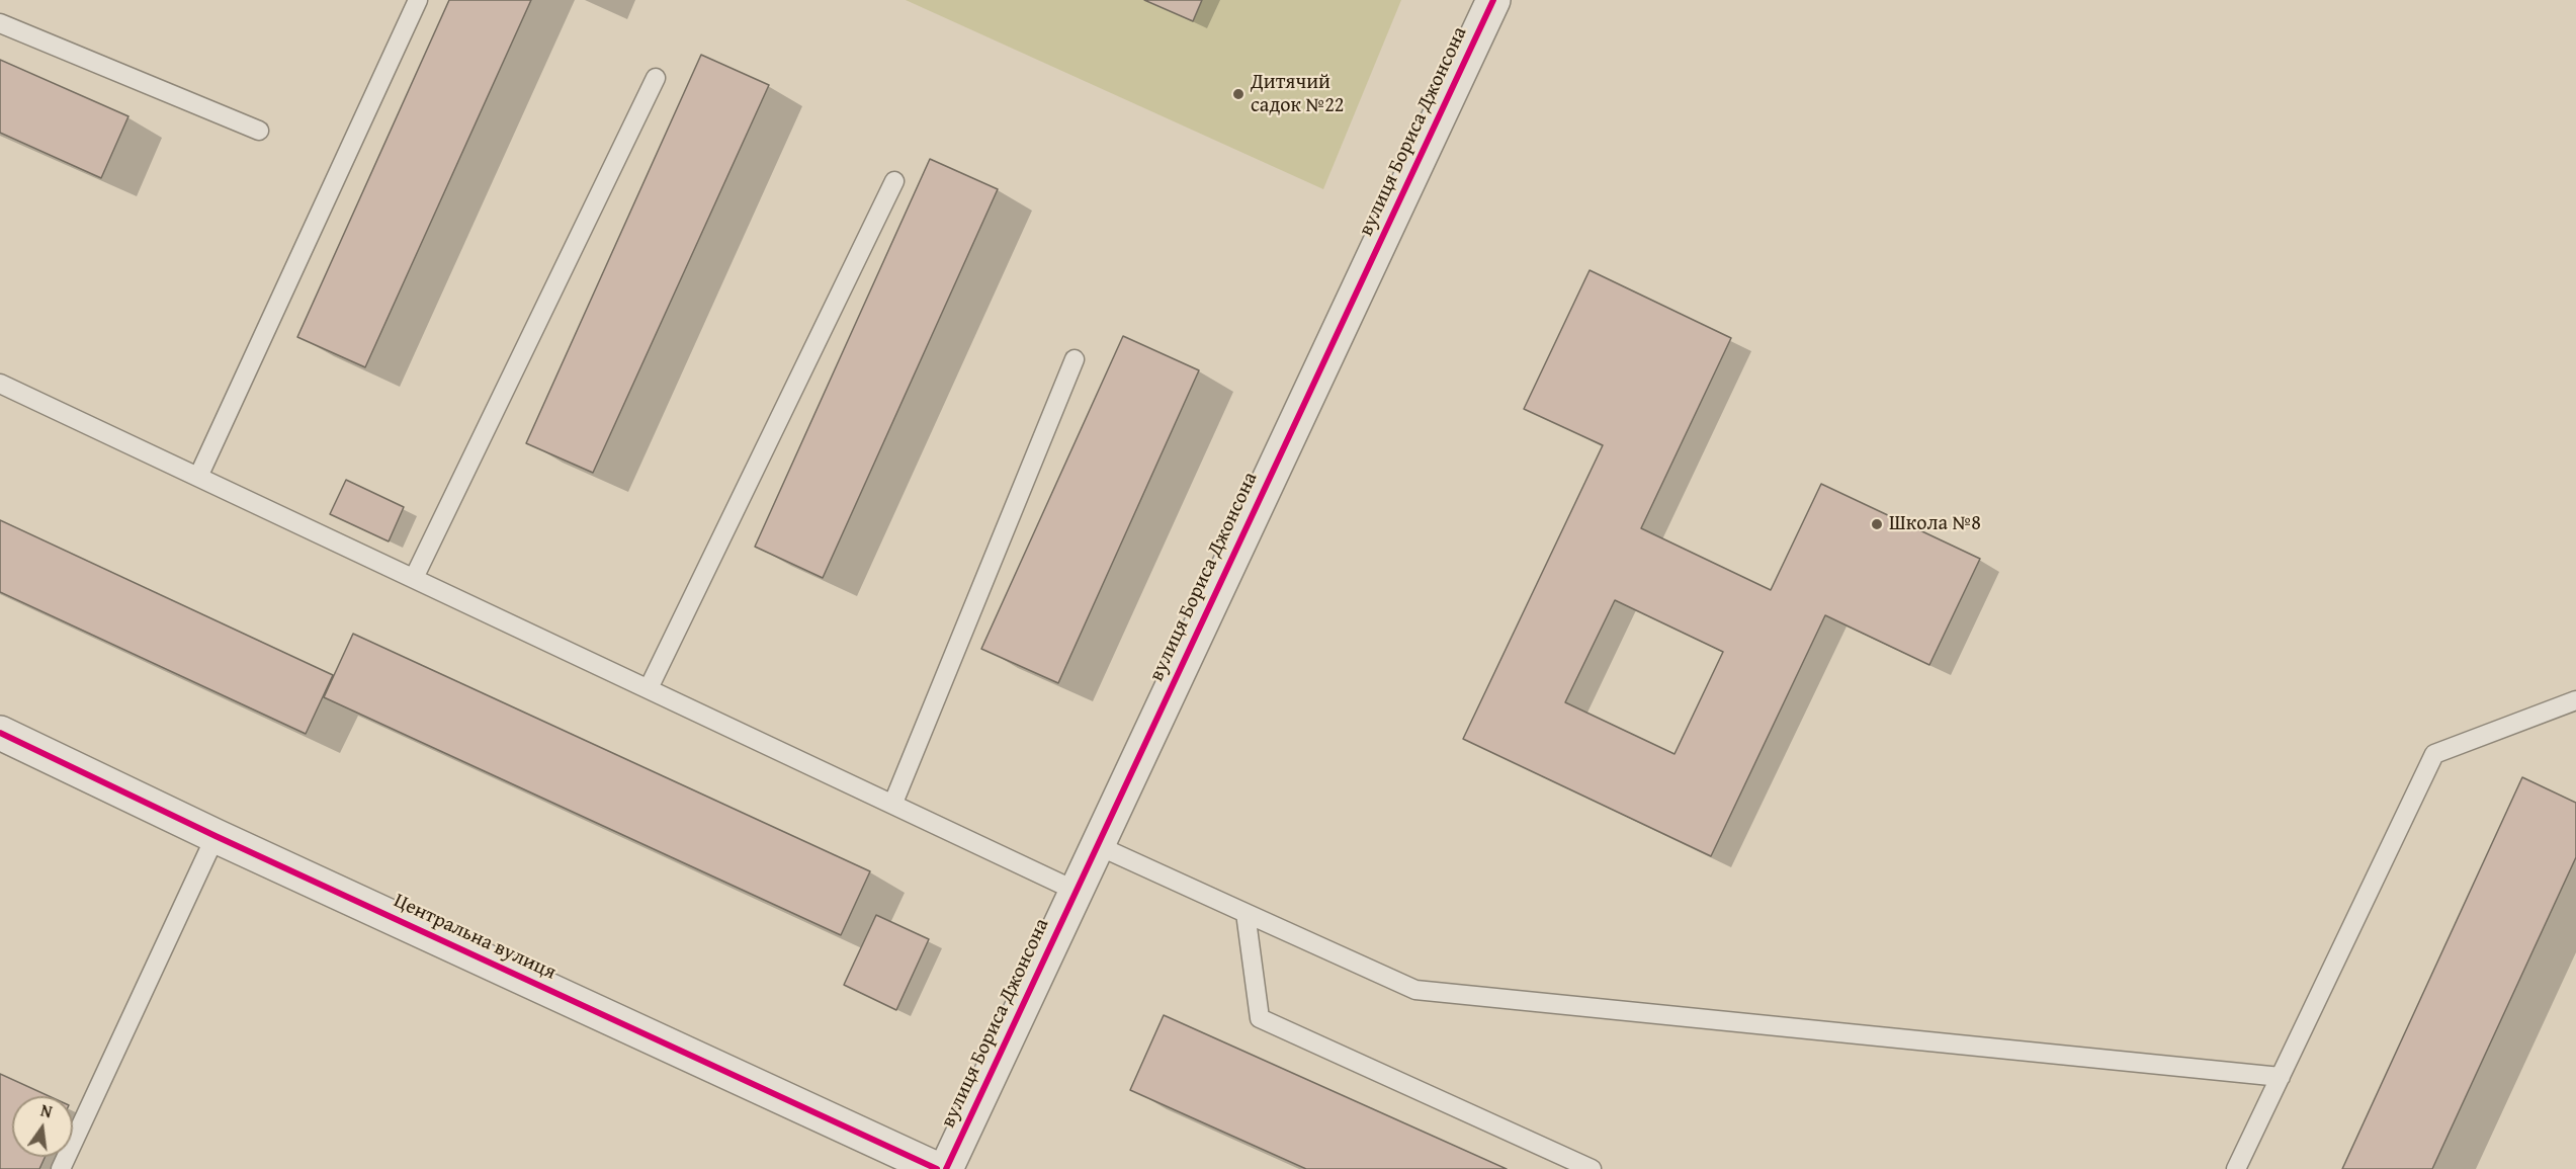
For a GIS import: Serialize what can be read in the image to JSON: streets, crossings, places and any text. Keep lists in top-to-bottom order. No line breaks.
{"streets":{"street":["вулиця Бориса Джонсона","Центральна вулиця"]},"places":["Дитячий садок №22","Школа №8"],"north":"top"}
